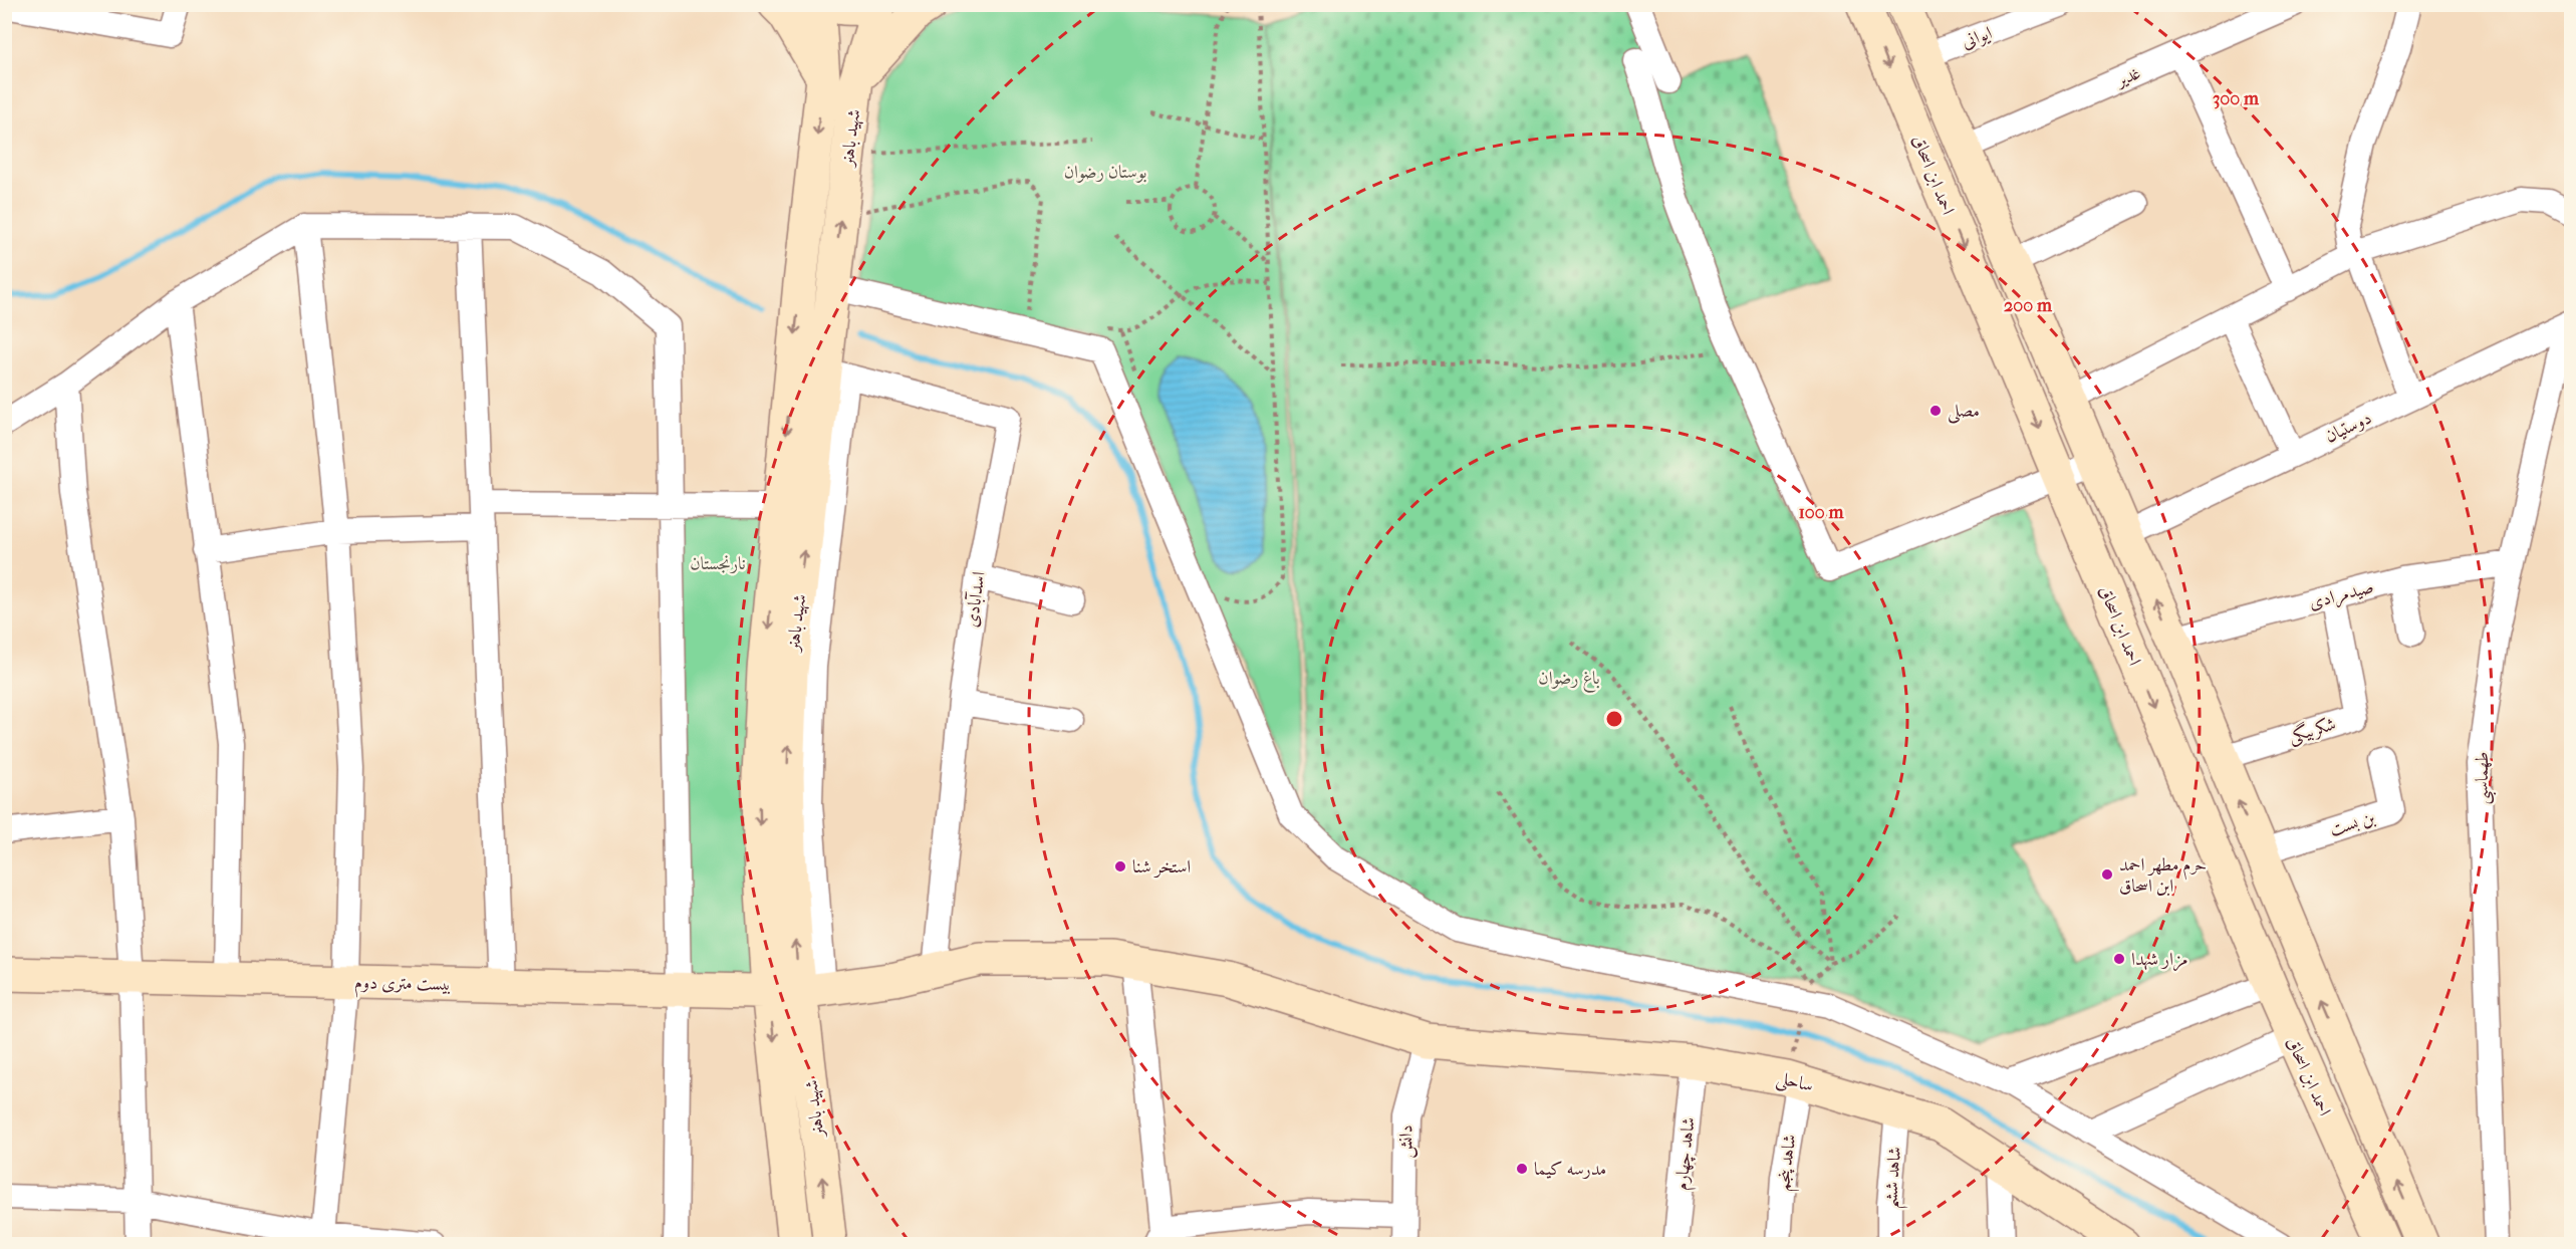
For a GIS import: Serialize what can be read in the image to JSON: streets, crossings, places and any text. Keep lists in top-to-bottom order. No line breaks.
{"streets":{"main road":["شهید باهنر","احمد ابن اسحاق","بیست متری دوم","ساحلی"],"street":["ایوانی","غدیر","دوستیان","صیدمرادی","اسدآبادی","شکربیگی","طهماسبی","بن بست","دانش","شاهد چهارم","شاهد پنجم","شاهد ششم"]},"crossings":[["ایوانی","احمد ابن اسحاق"],["غدیر","احمد ابن اسحاق"],["شهید باهنر","اسدآبادی"],["شهید باهنر","بیست متری دوم"],["احمد ابن اسحاق","دوستیان"],["احمد ابن اسحاق","صیدمرادی"],["احمد ابن اسحاق","شکربیگی"],["احمد ابن اسحاق","بن بست"],["دوستیان","طهماسبی"],["صیدمرادی","شکربیگی"],["صیدمرادی","طهماسبی"],["اسدآبادی","بیست متری دوم"],["بیست متری دوم","ساحلی"],["ساحلی","دانش"],["ساحلی","شاهد چهارم"],["ساحلی","شاهد پنجم"],["ساحلی","شاهد ششم"]],"parks":["بوستان رضوان","نارنجستان","باغ رضوان"],"places":["مصلی","استخر شنا","حرم مطهر احمد ابن اسحاق","مزار شهدا","مدرسه کیما"],"rings":["300 m","200 m","100 m"]}
